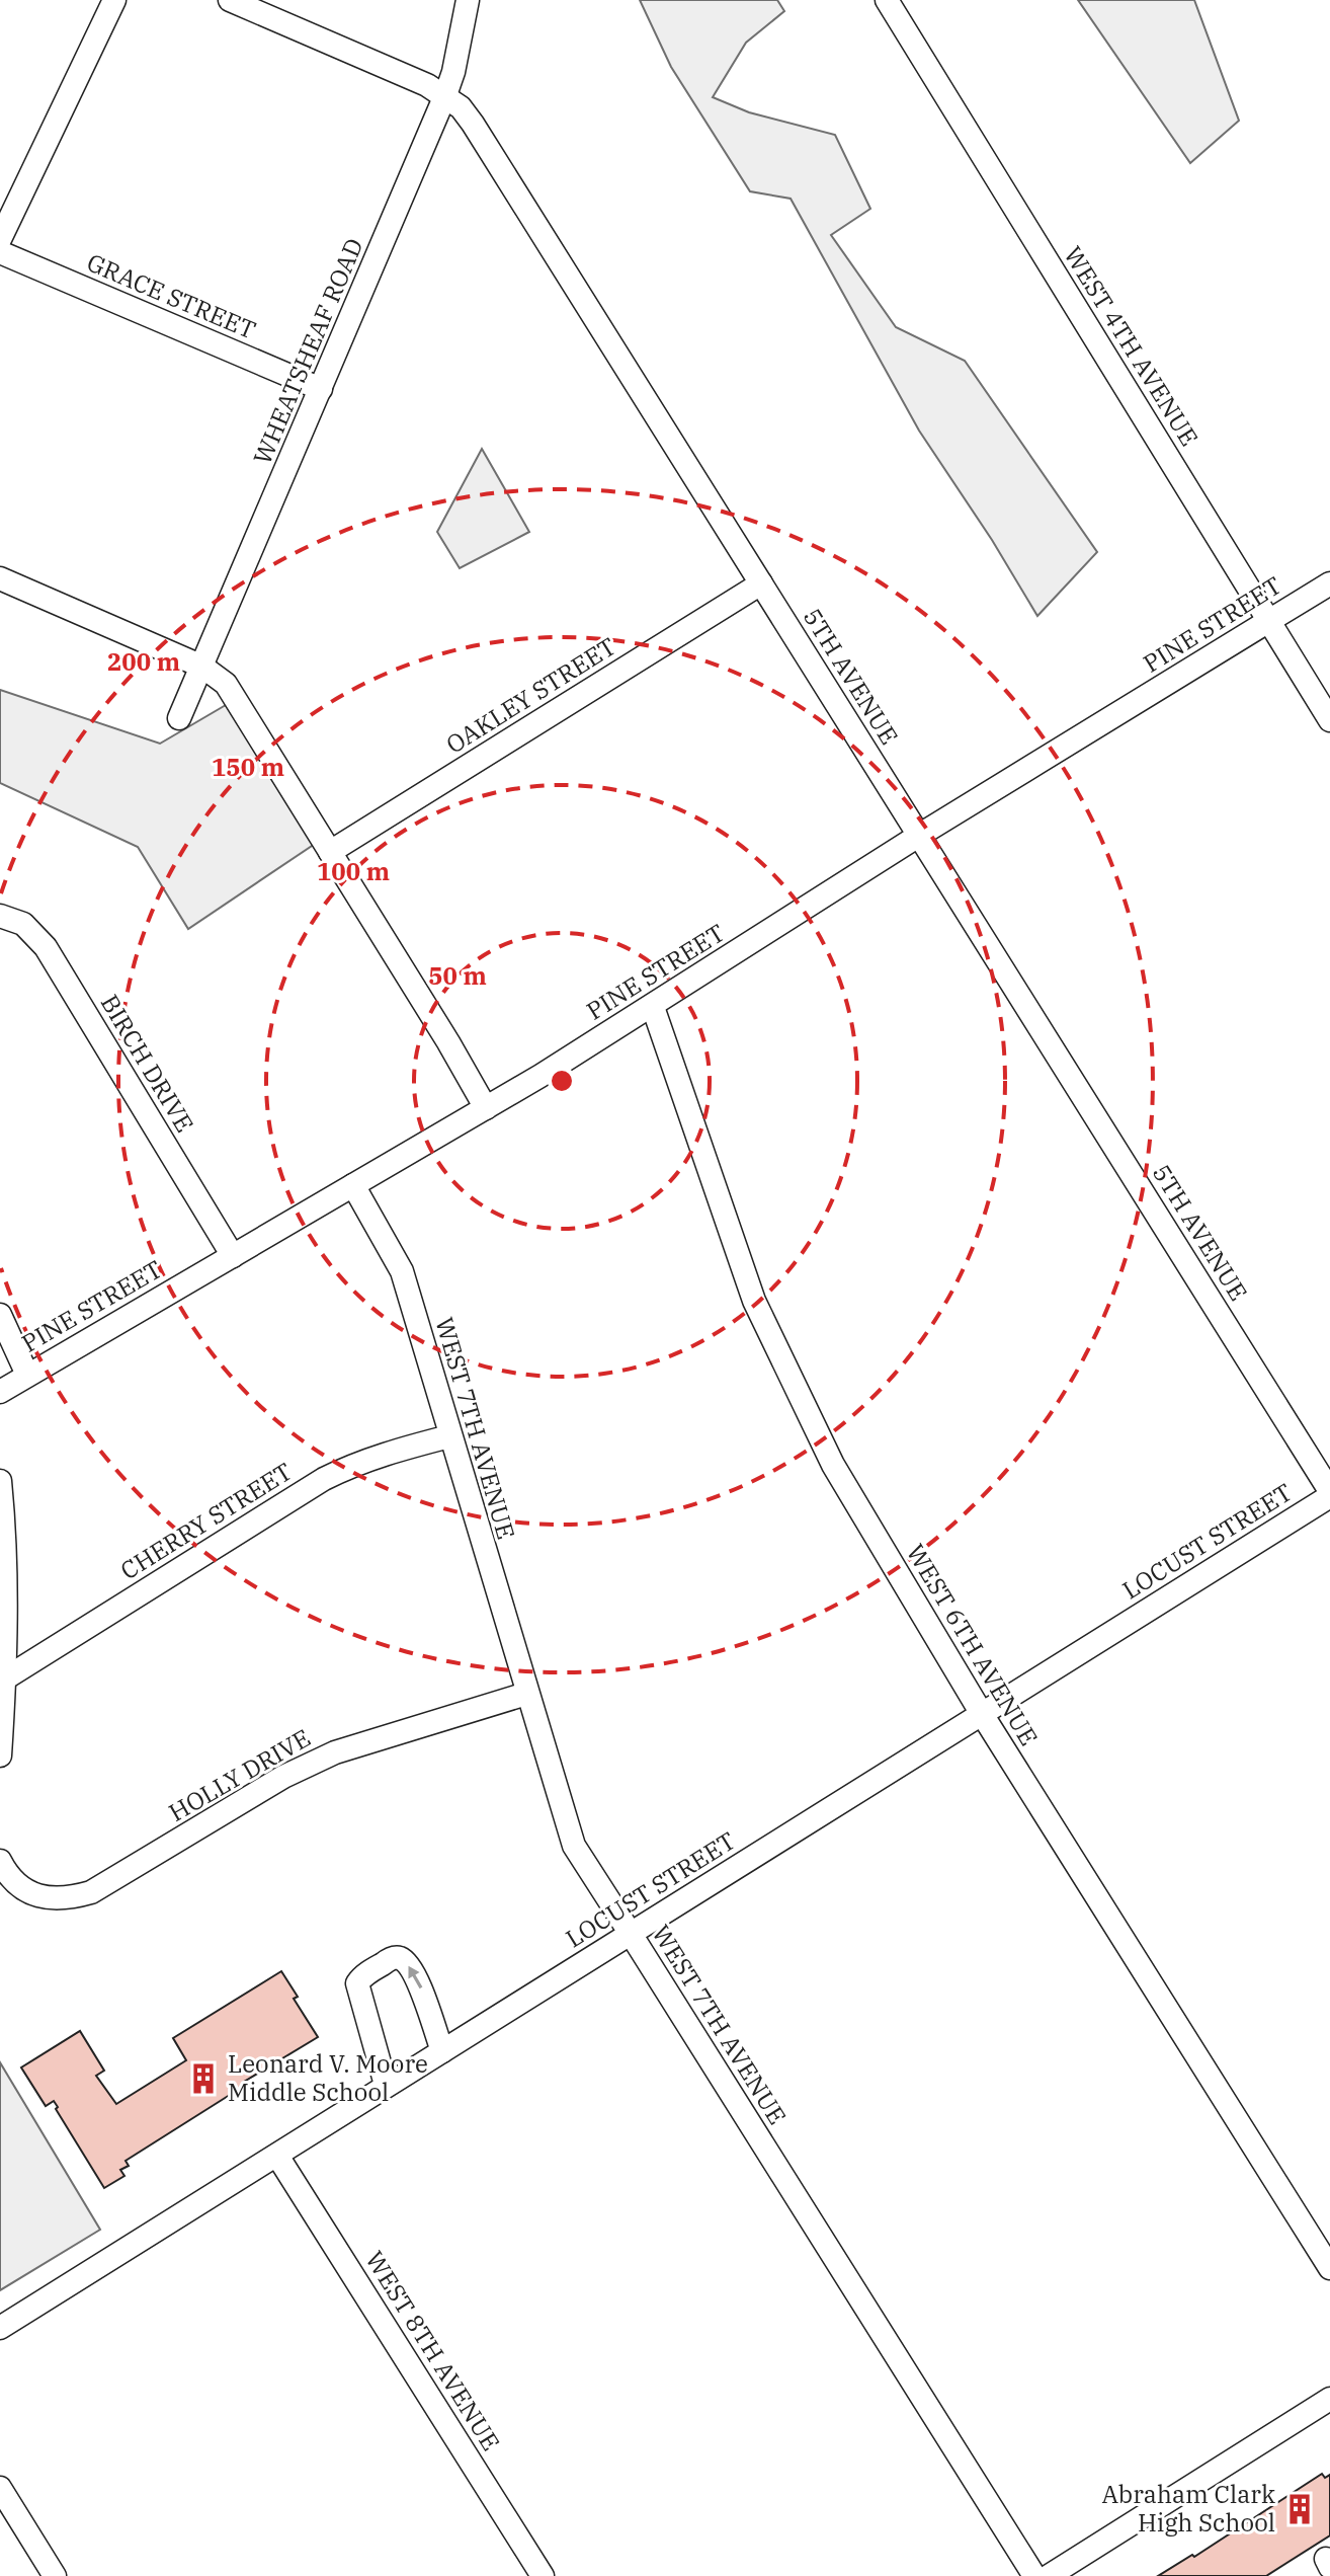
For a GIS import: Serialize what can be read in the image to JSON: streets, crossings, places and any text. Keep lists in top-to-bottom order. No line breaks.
{"streets":{"street":["GRACE STREET","WEST 4TH AVENUE","WHEATSHEAF ROAD","PINE STREET","5TH AVENUE","OAKLEY STREET","BIRCH DRIVE","WEST 7TH AVENUE","CHERRY STREET","LOCUST STREET","WEST 6TH AVENUE","HOLLY DRIVE","WEST 8TH AVENUE"]},"crossings":[["GRACE STREET","WHEATSHEAF ROAD"],["WEST 4TH AVENUE","PINE STREET"],["WHEATSHEAF ROAD","5TH AVENUE"],["PINE STREET","5TH AVENUE"],["PINE STREET","BIRCH DRIVE"],["PINE STREET","WEST 7TH AVENUE"],["PINE STREET","WEST 6TH AVENUE"],["5TH AVENUE","OAKLEY STREET"],["5TH AVENUE","LOCUST STREET"],["WEST 7TH AVENUE","CHERRY STREET"],["WEST 7TH AVENUE","LOCUST STREET"],["WEST 7TH AVENUE","HOLLY DRIVE"],["LOCUST STREET","WEST 6TH AVENUE"],["LOCUST STREET","WEST 8TH AVENUE"]],"places":{"building":["Leonard V. Moore Middle School","Abraham Clark High School"]},"rings":["200 m","150 m","100 m","50 m"]}
